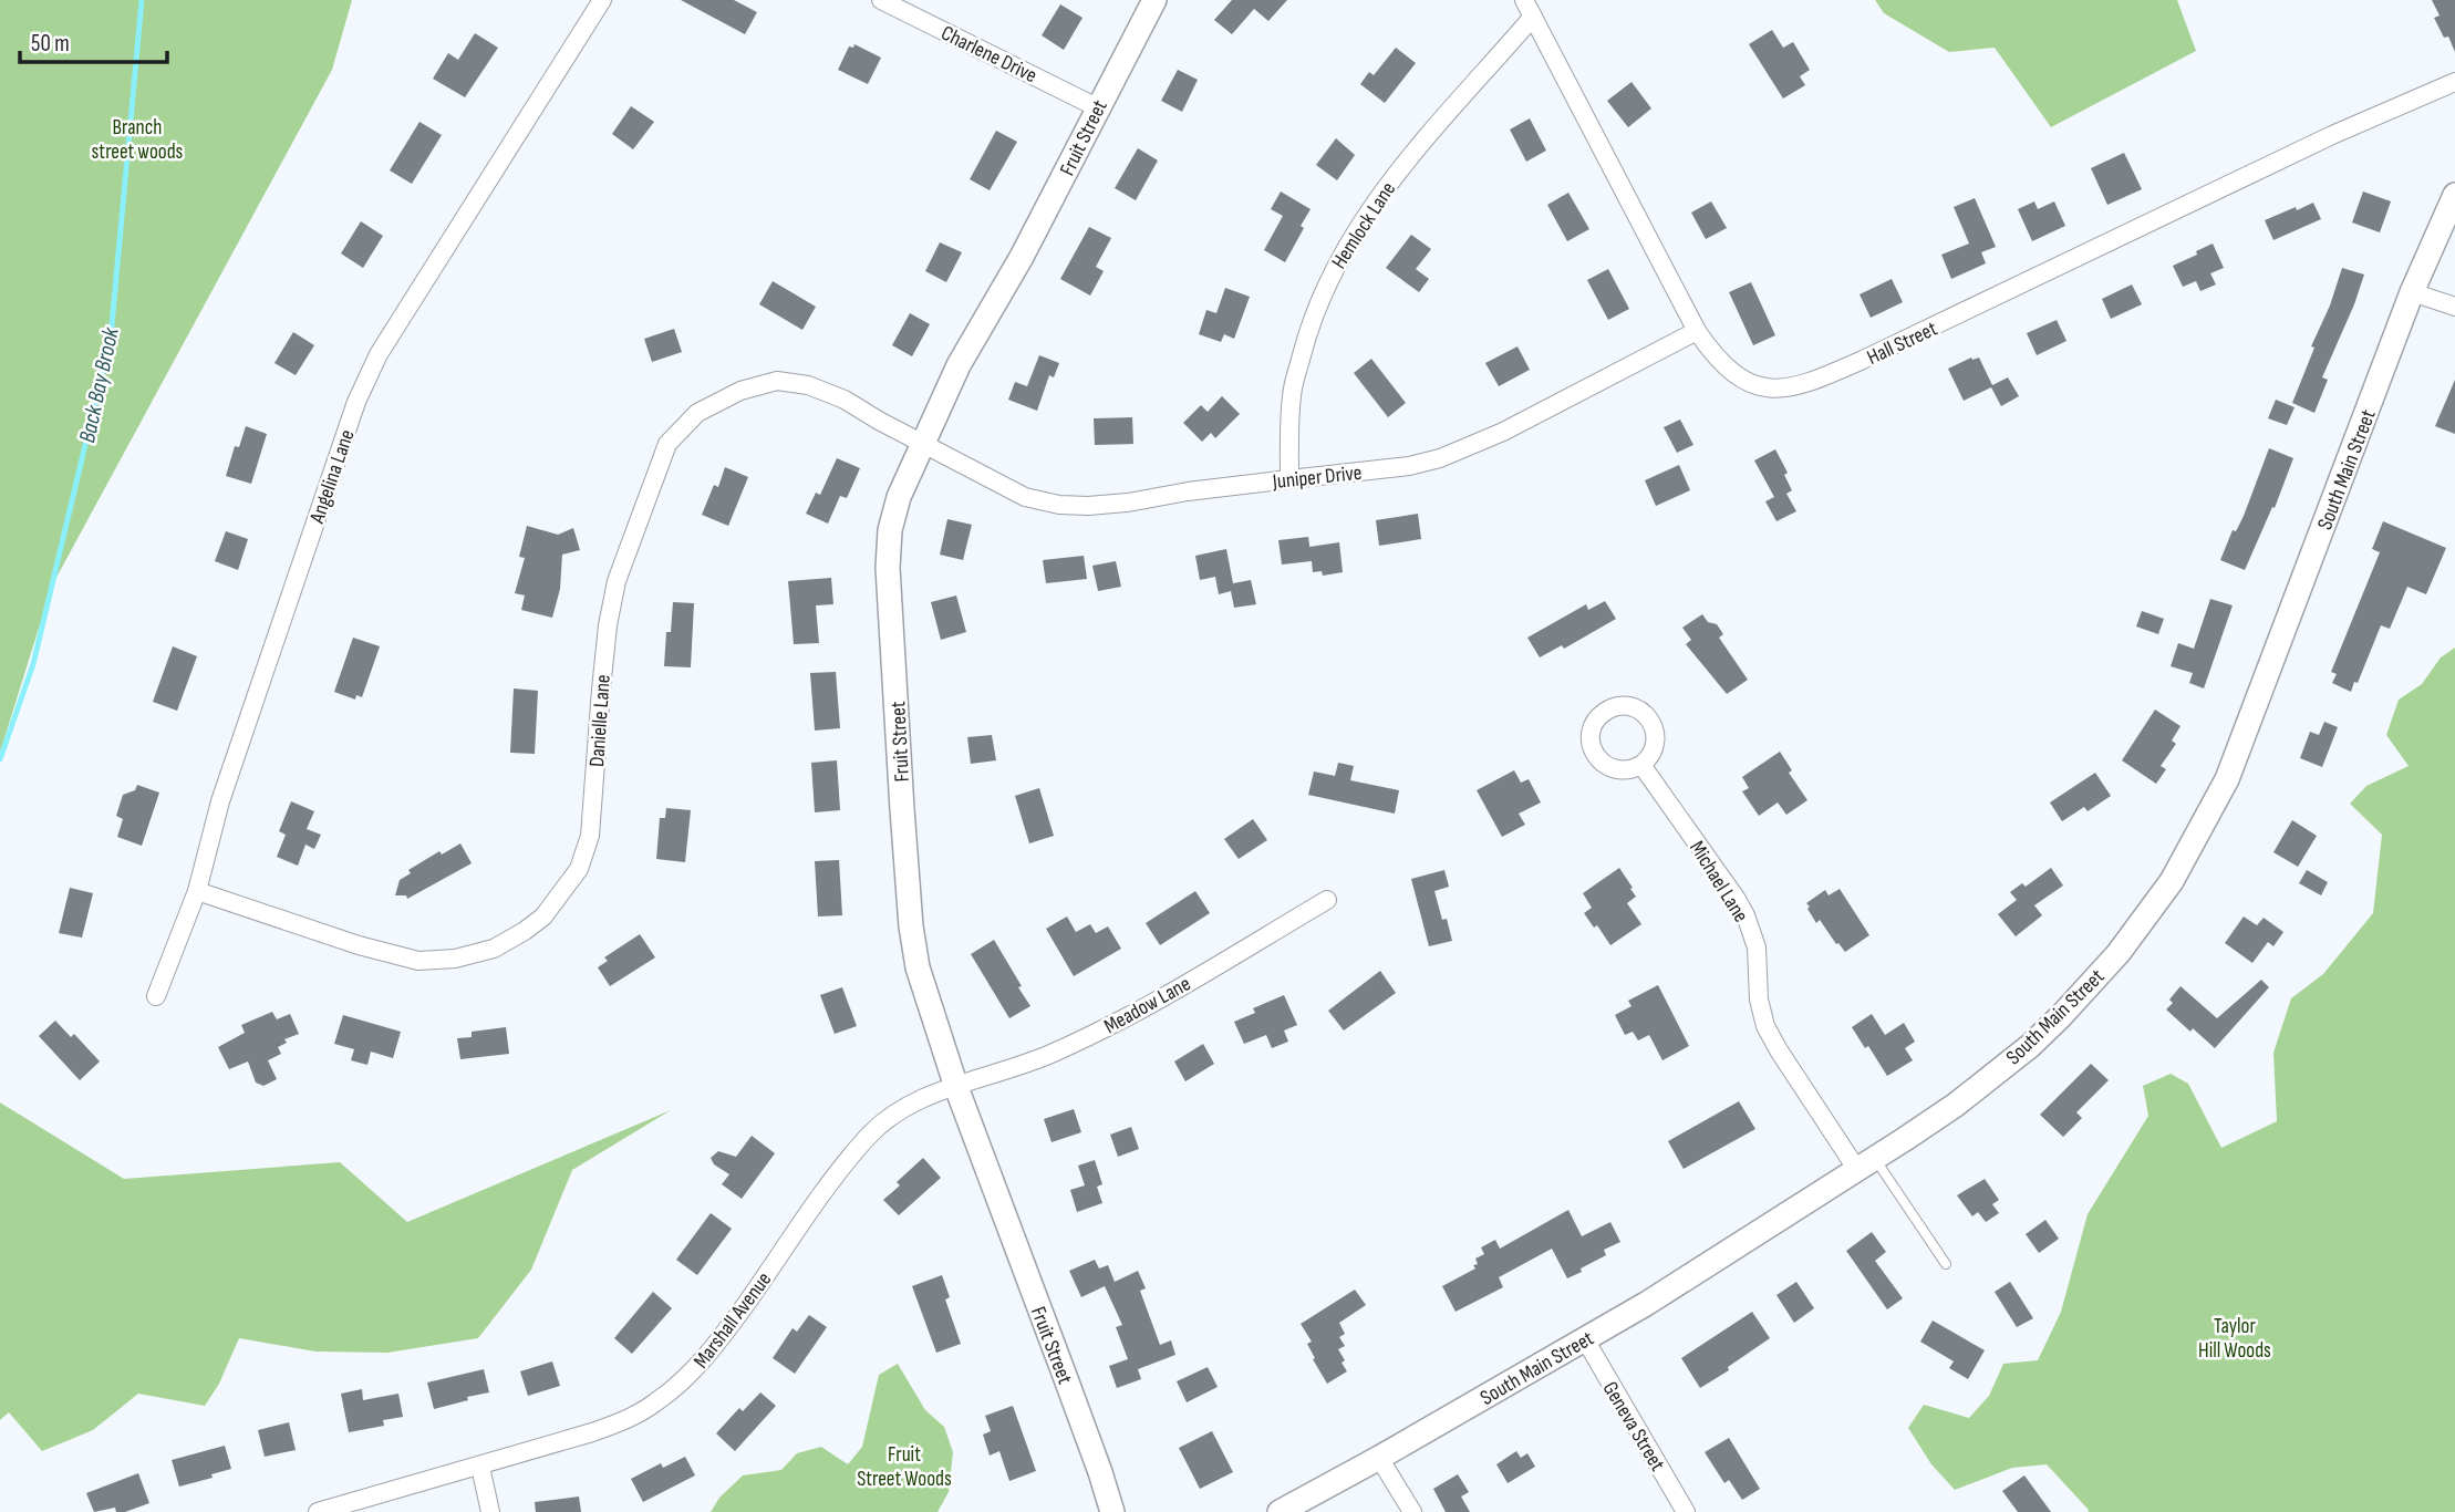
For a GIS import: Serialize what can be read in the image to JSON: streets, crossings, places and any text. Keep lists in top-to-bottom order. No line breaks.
{"streets":{"main road":["Fruit Street","South Main Street"],"street":["Charlene Drive","Hemlock Lane","Hall Street","Angelina Lane","Juniper Drive","Danielle Lane","Michael Lane","Meadow Lane","Marshall Avenue","Geneva Street"]},"crossings":[["Charlene Drive","Fruit Street"],["Fruit Street","Juniper Drive"],["Fruit Street","Danielle Lane"],["Fruit Street","Meadow Lane"],["Fruit Street","Marshall Avenue"],["Hemlock Lane","Hall Street"],["Hemlock Lane","Juniper Drive"],["Hall Street","Juniper Drive"],["South Main Street","Michael Lane"],["South Main Street","Geneva Street"],["Angelina Lane","Danielle Lane"],["Juniper Drive","Danielle Lane"],["Meadow Lane","Marshall Avenue"]],"water":["Back Bay Brook"],"parks":["Branch street woods","Taylor Hill Woods","Fruit Street Woods"],"scale_bar":"50 m"}
